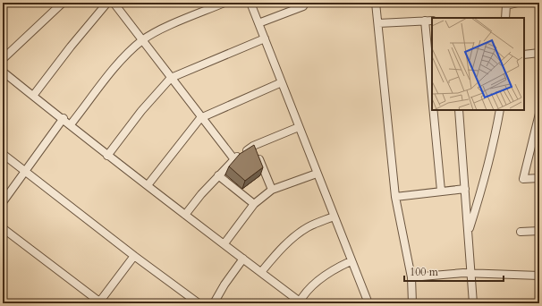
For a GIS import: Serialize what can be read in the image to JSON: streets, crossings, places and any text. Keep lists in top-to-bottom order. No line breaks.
{"scale_bar":"100 m"}
